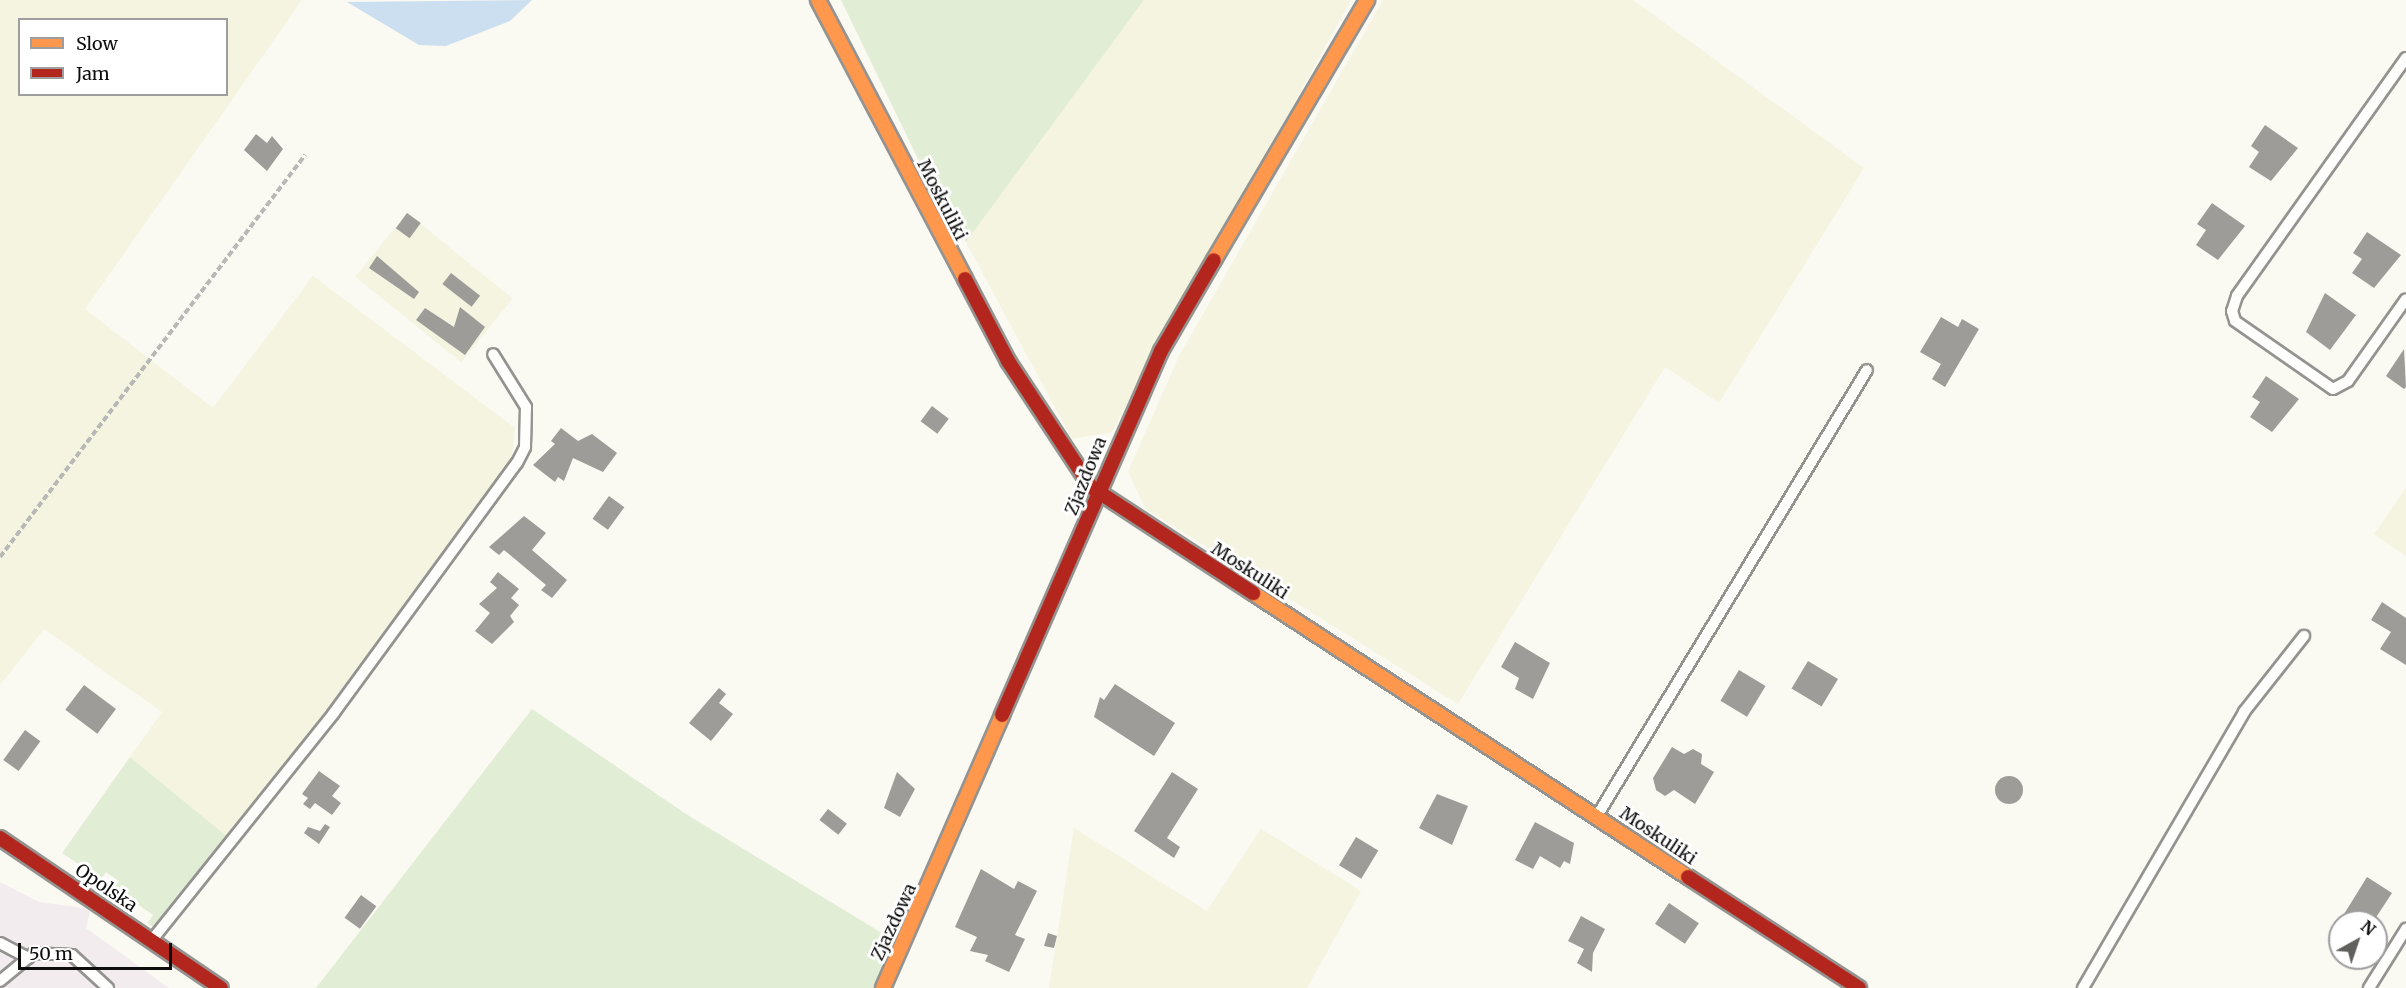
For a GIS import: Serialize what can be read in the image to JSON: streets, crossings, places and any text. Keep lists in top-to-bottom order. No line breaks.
{"streets":{"street":["Moskuliki","Zjazdowa","Opolska"]},"crossings":[["Moskuliki","Zjazdowa"]],"legend":["Slow","Jam"],"scale_bar":"50 m","north":"top right"}
